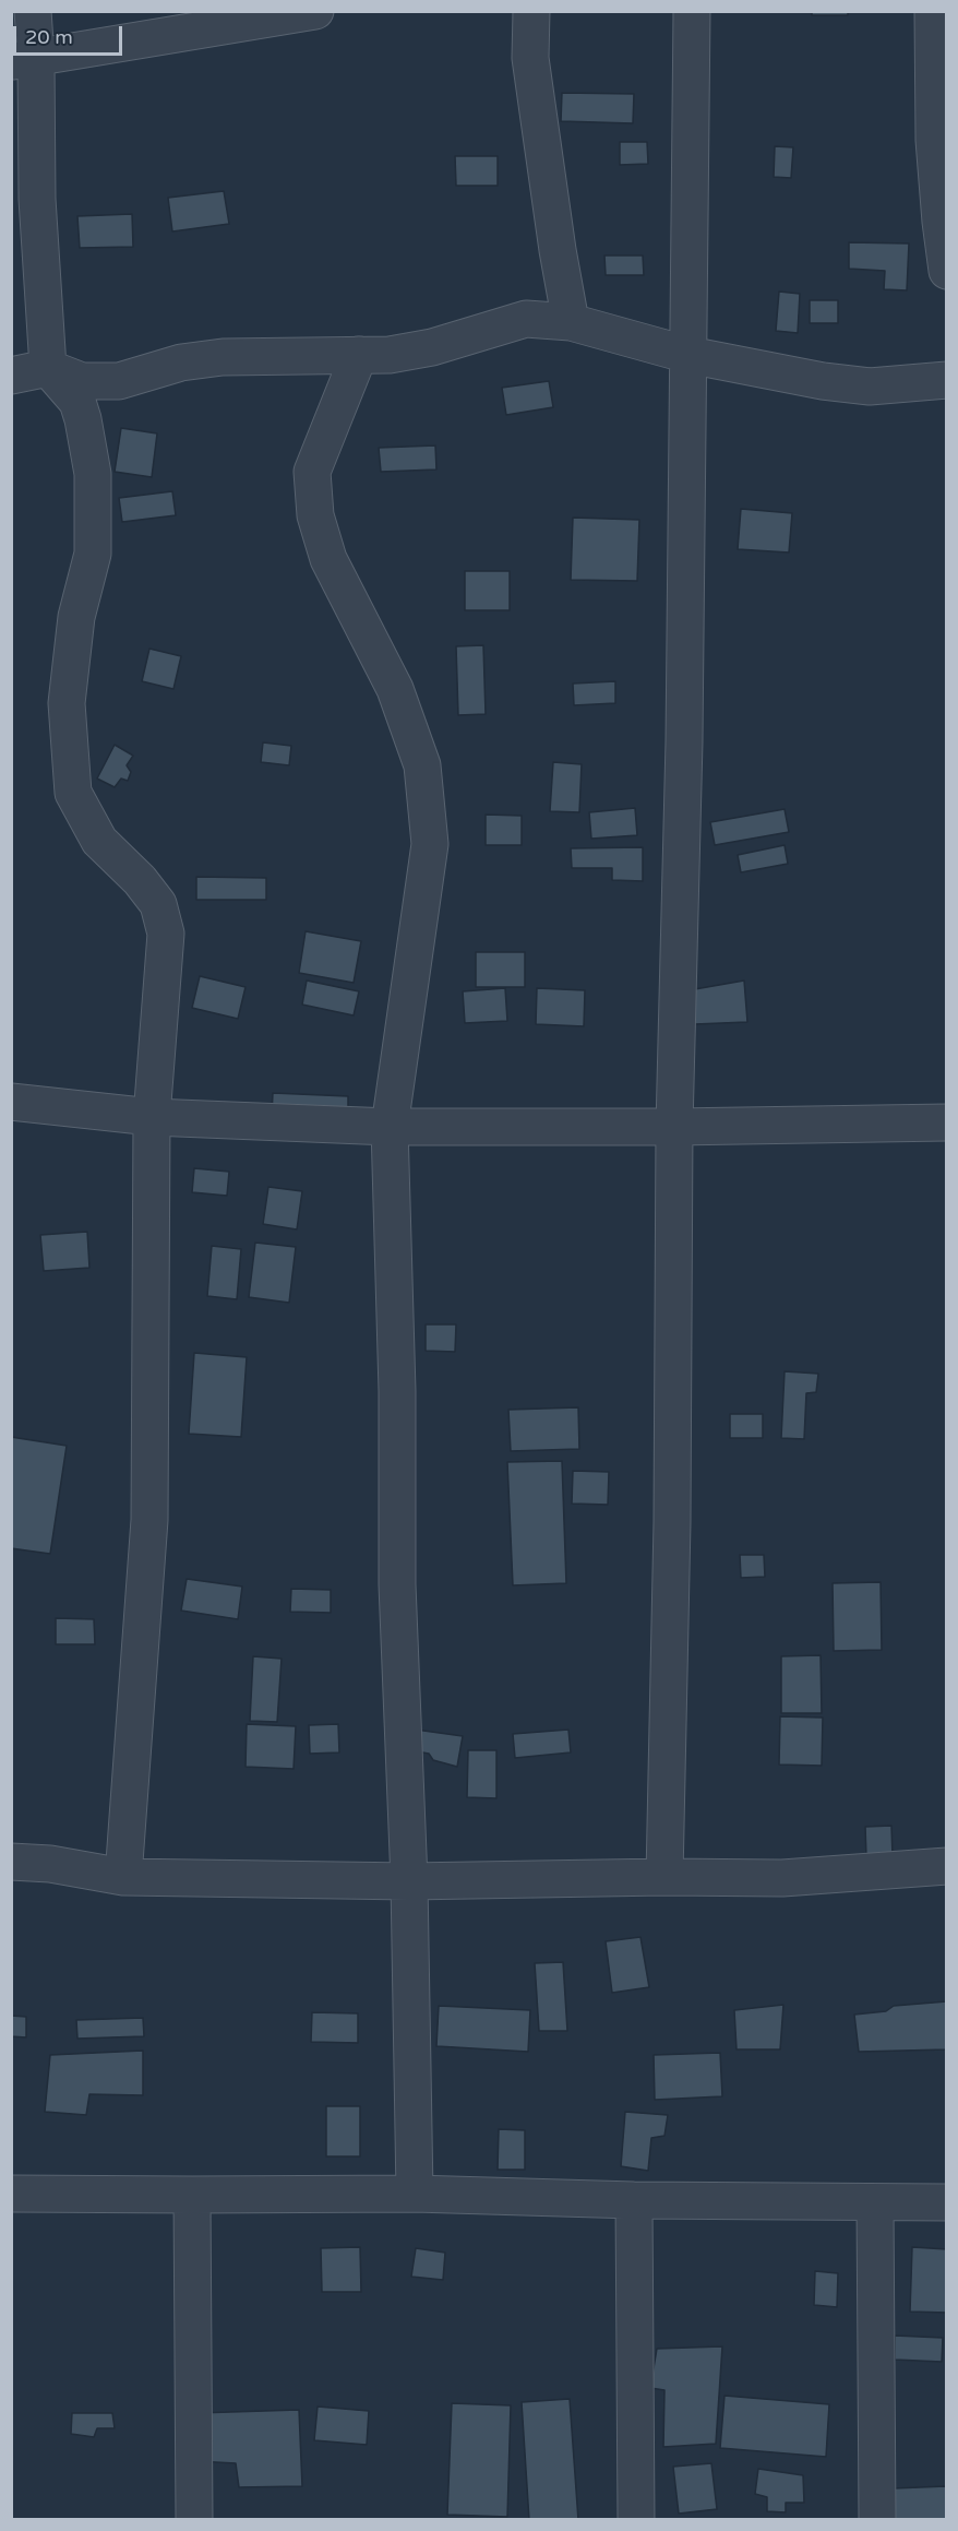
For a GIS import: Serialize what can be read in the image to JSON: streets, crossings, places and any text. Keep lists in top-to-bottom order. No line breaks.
{"scale_bar":"20 m"}
